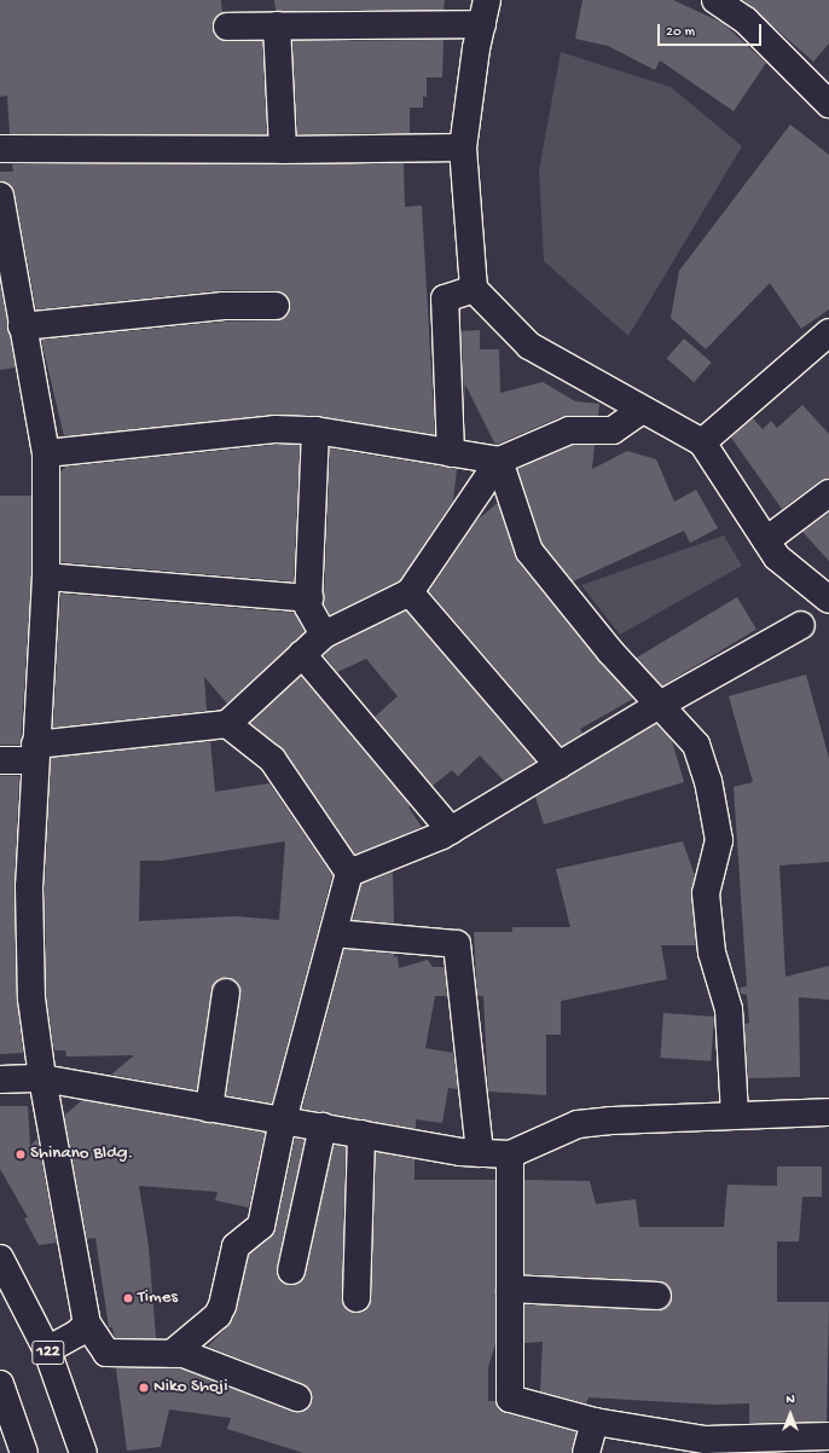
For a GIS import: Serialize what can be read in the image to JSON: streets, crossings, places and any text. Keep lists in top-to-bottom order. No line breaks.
{"streets":{"main road":["122"]},"places":["Shinano Bldg.","Times","Niko Shoji"],"scale_bar":"20 m","north":"top"}
